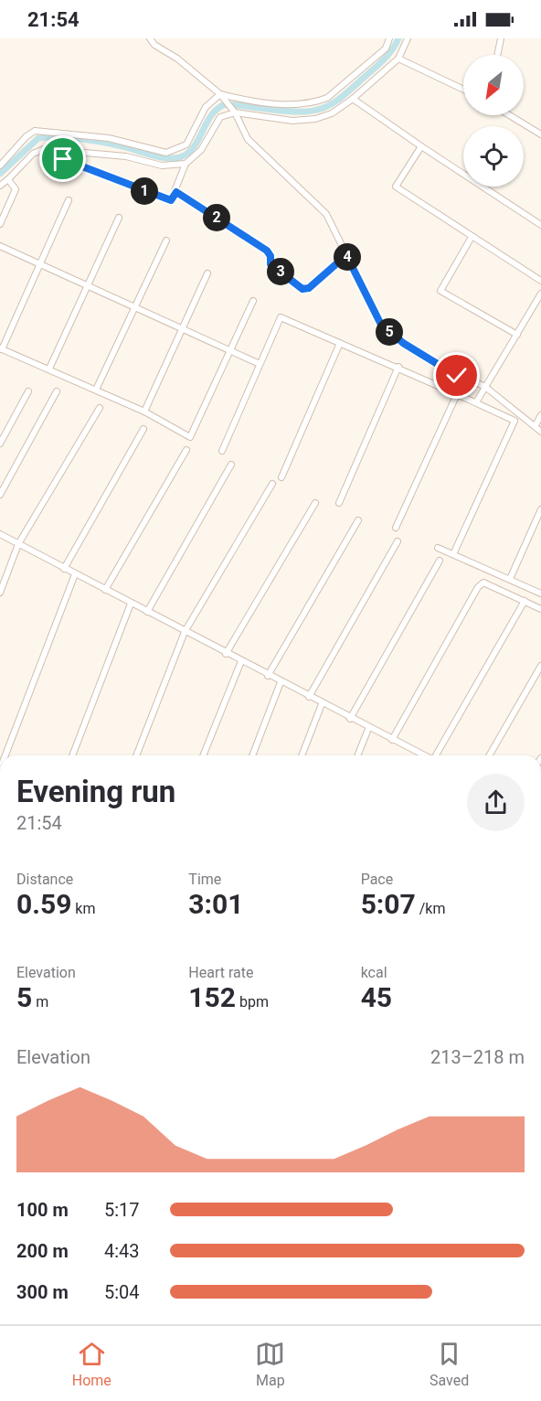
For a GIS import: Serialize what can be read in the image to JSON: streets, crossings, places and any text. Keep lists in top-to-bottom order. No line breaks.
{"north":"bottom left","page":{"status":"21:54","pins":["1","2","4","3","5"],"heading":["Evening run","21:54"],"stats":[["Distance","0.59 km"],["Time","3:01"],["Pace","5:07 /km"],["Elevation","5 m"],["Heart rate","152 bpm"],["kcal","45"]],"chart":["Elevation","213–218 m"],"list":[{"name":"100 m","note":"5:17"},{"name":"200 m","note":"4:43"},{"name":"300 m","note":"5:04"}],"tabs":["Home","Map","Saved"]}}
